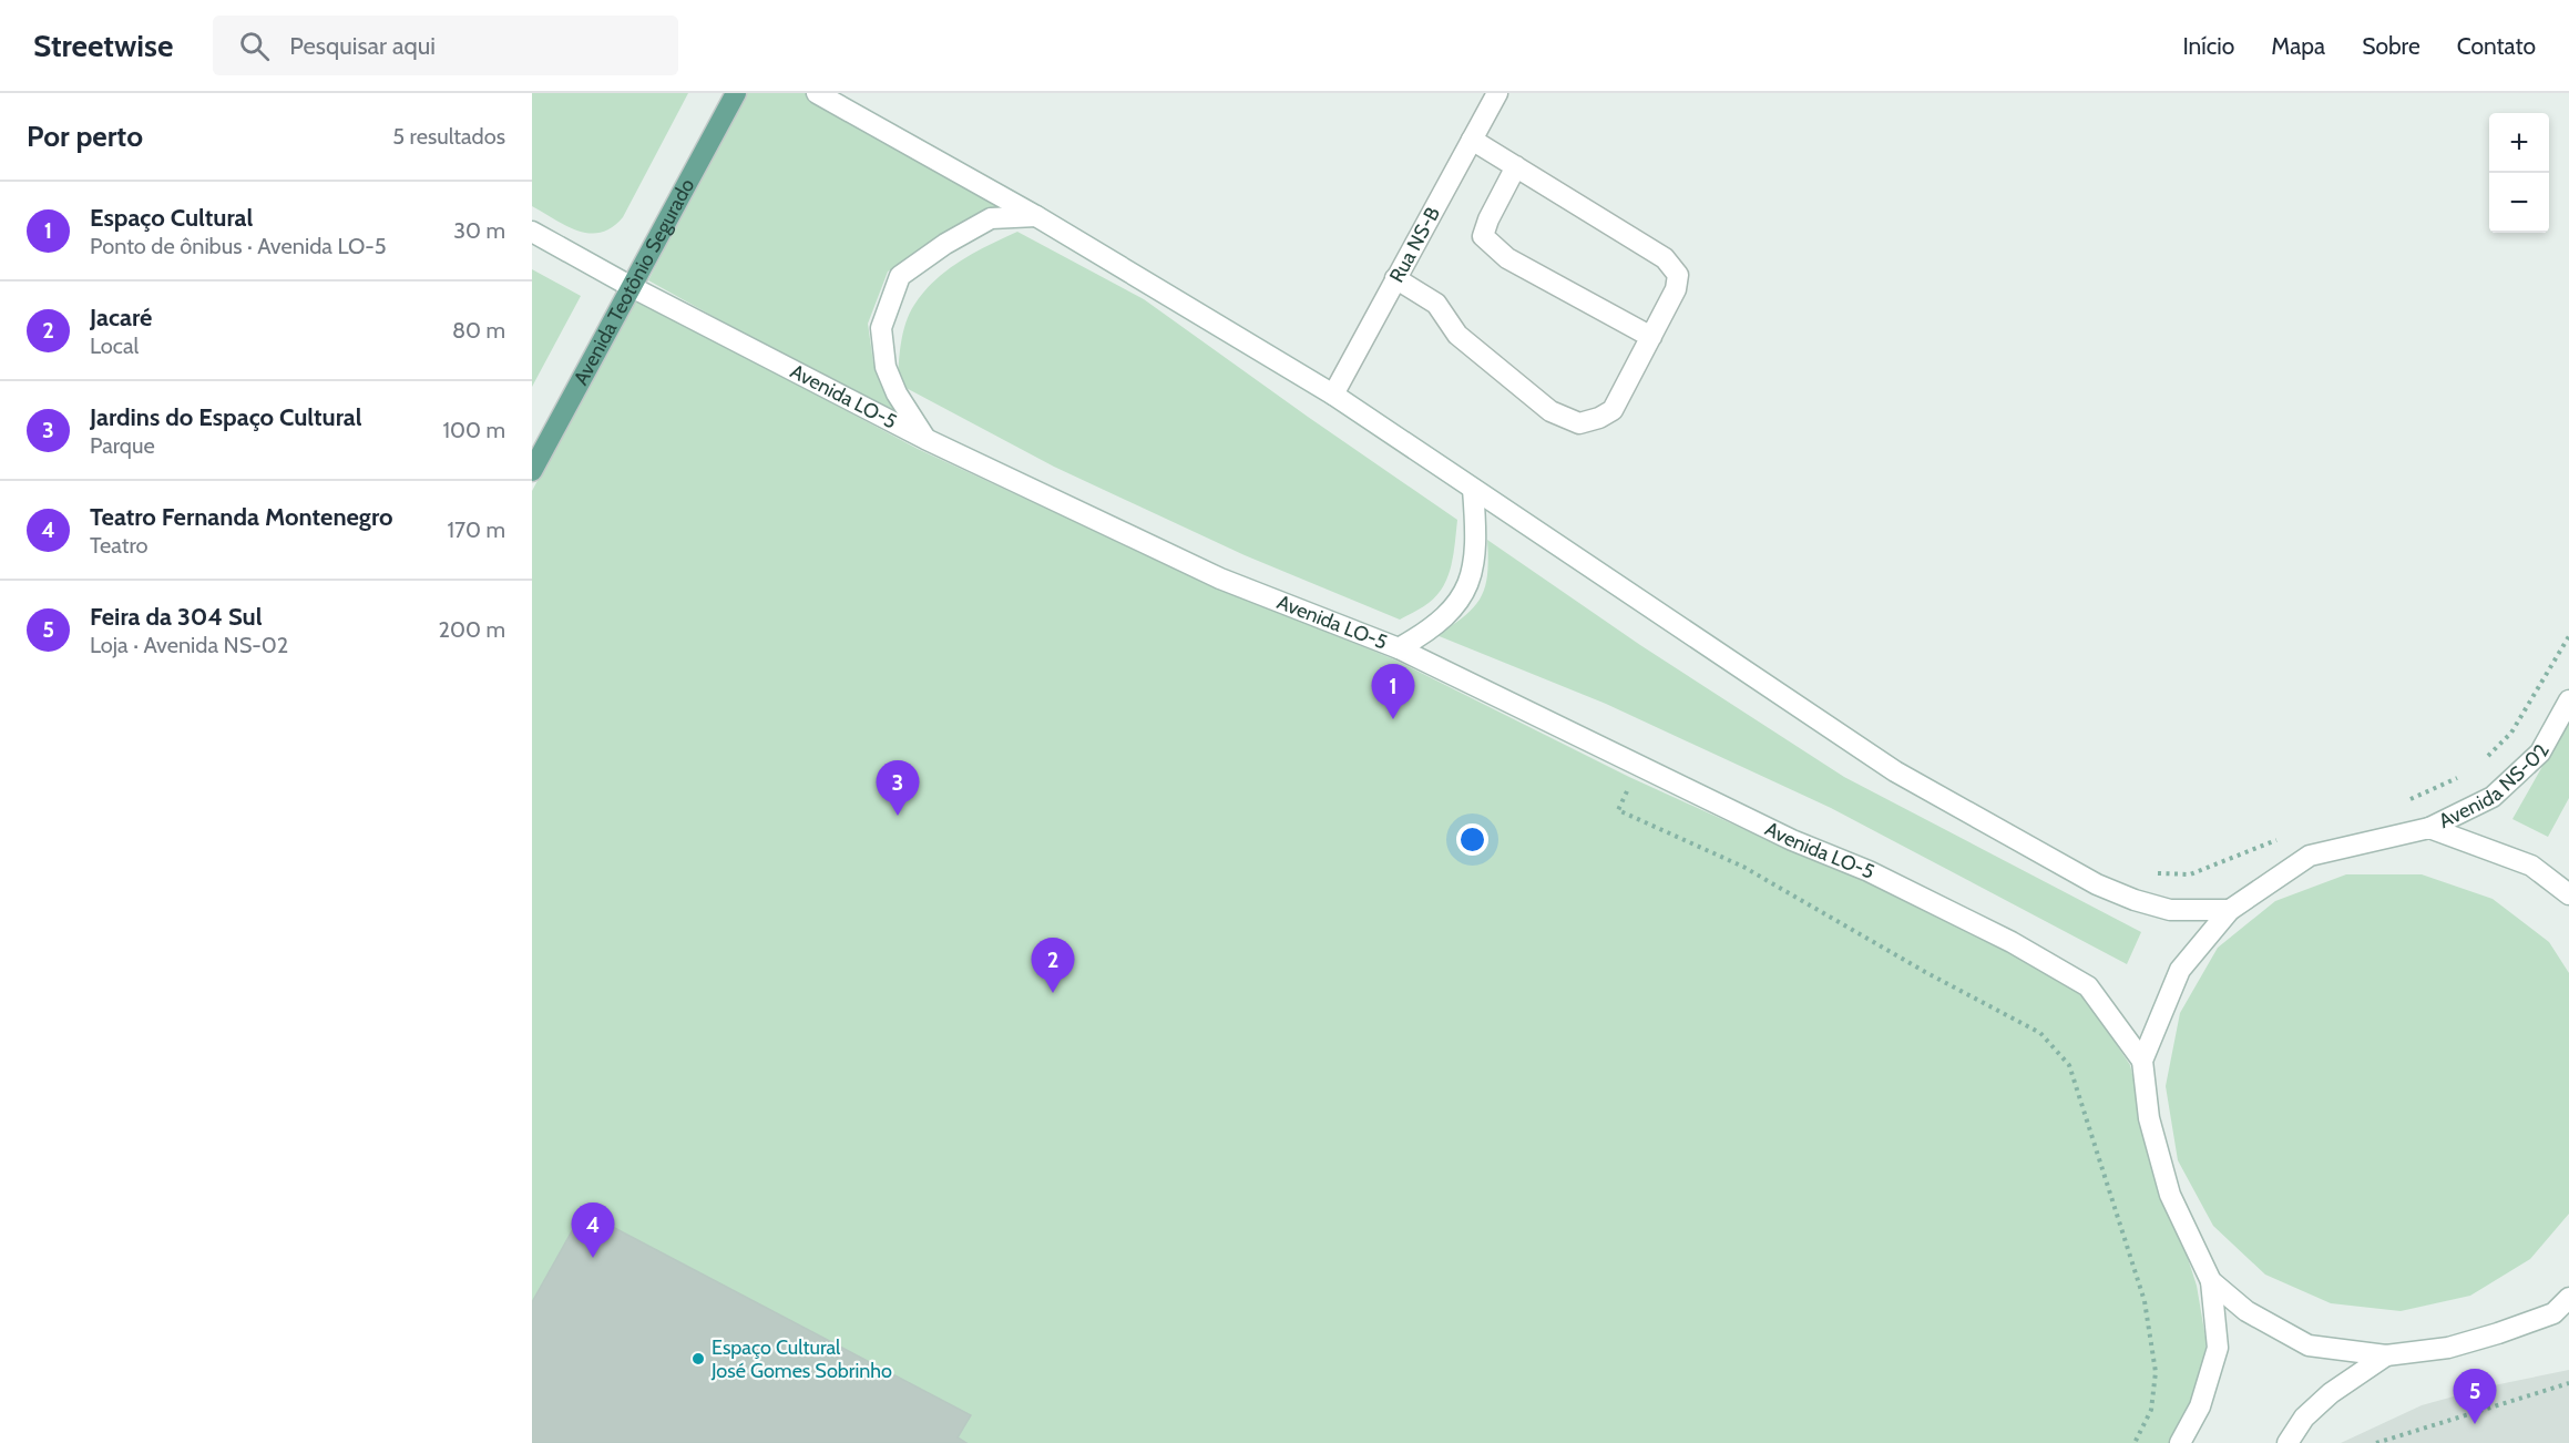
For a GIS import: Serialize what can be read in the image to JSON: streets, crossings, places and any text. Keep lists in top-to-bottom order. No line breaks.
{"streets":{"main road":["Rua NS-B","Avenida Teotônio Segurado","Avenida LO-5","Avenida NS-02"]},"crossings":[["Avenida Teotônio Segurado","Avenida LO-5"],["Avenida LO-5","Avenida NS-02"]],"places":["Espaço Cultural José Gomes Sobrinho"],"page":{"header":"Streetwise","search":"Pesquisar aqui","nav":["Início","Mapa","Sobre","Contato"],"heading":["Por perto","5 resultados"],"map_buttons":["+","−"],"list":[{"mark":"1","name":"Espaço Cultural","note":"Ponto de ônibus · Avenida LO-5","value":"30 m"},{"mark":"2","name":"Jacaré","note":"Local","value":"80 m"},{"mark":"3","name":"Jardins do Espaço Cultural","note":"Parque","value":"100 m"},{"mark":"4","name":"Teatro Fernanda Montenegro","note":"Teatro","value":"170 m"},{"mark":"5","name":"Feira da 304 Sul","note":"Loja · Avenida NS-02","value":"200 m"}],"pins":["1","3","2","4","5"]}}
